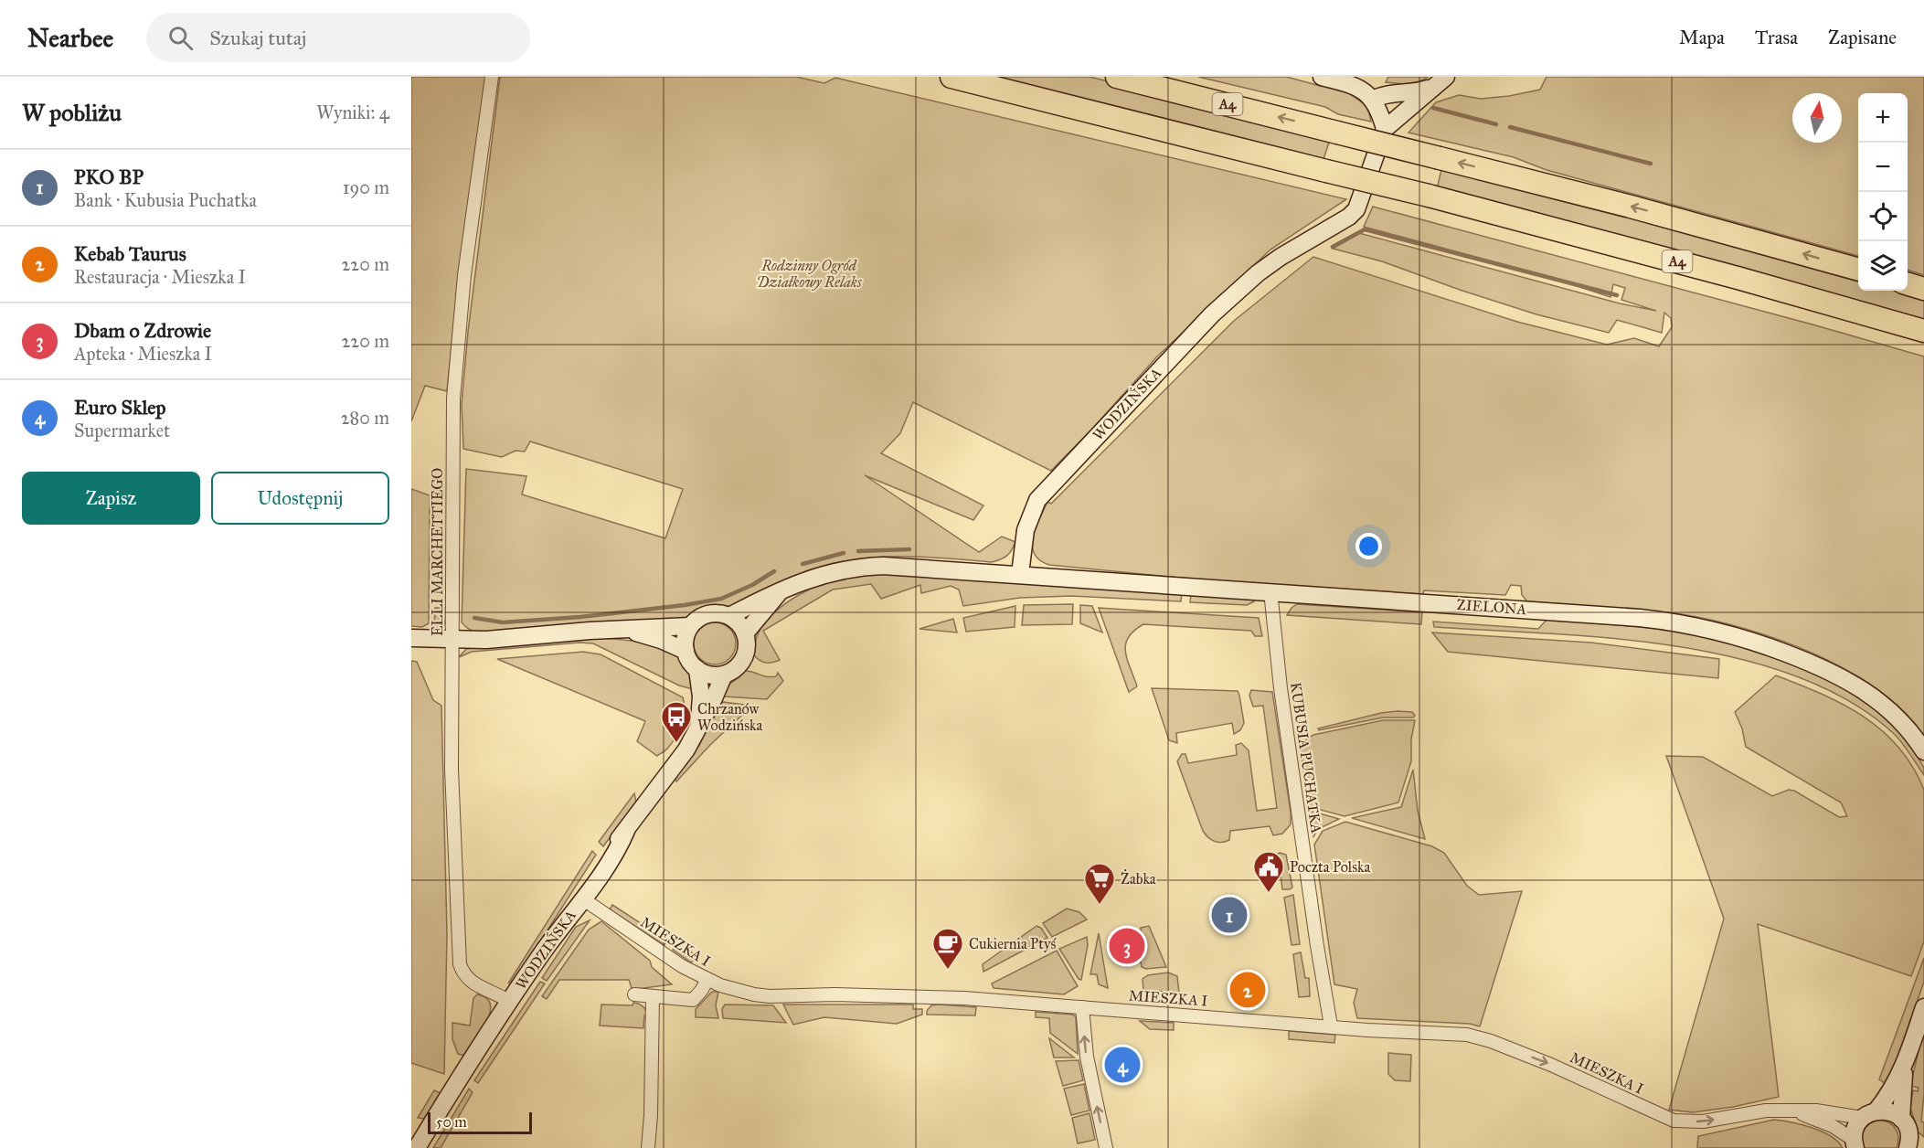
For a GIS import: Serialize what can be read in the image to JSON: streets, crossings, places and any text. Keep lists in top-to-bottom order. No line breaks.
{"streets":{"highway":["A4"],"main road":["WODZIŃSKA","ZIELONA"],"street":["ELLI MARCHETTIEGO","KUBUSIA PUCHATKA","MIESZKA I"]},"crossings":[["WODZIŃSKA","ELLI MARCHETTIEGO"],["WODZIŃSKA","ZIELONA"],["WODZIŃSKA","MIESZKA I"],["ZIELONA","KUBUSIA PUCHATKA"],["KUBUSIA PUCHATKA","MIESZKA I"]],"parks":["Rodzinny Ogród Działkowy Relaks"],"places":{"bus stop":["Chrzanów Wodzińska"],"public building":["Poczta Polska"],"supermarket":["Żabka"],"cafe":["Cukiernia Ptyś"]},"scale_bar":"50 m","north":"top","page":{"header":"Nearbee","search":"Szukaj tutaj","nav":["Mapa","Trasa","Zapisane"],"heading":["W pobliżu","Wyniki: 4"],"map_buttons":["+","−"],"list":[{"mark":"1","name":"PKO BP","note":"Bank · Kubusia Puchatka","value":"190 m"},{"mark":"2","name":"Kebab Taurus","note":"Restauracja · Mieszka I","value":"220 m"},{"mark":"3","name":"Dbam o Zdrowie","note":"Apteka · Mieszka I","value":"220 m"},{"mark":"4","name":"Euro Sklep","note":"Supermarket","value":"280 m"}],"buttons":["Zapisz","Udostępnij"],"pins":["1","3","2","4"],"scale":"50 m"}}
